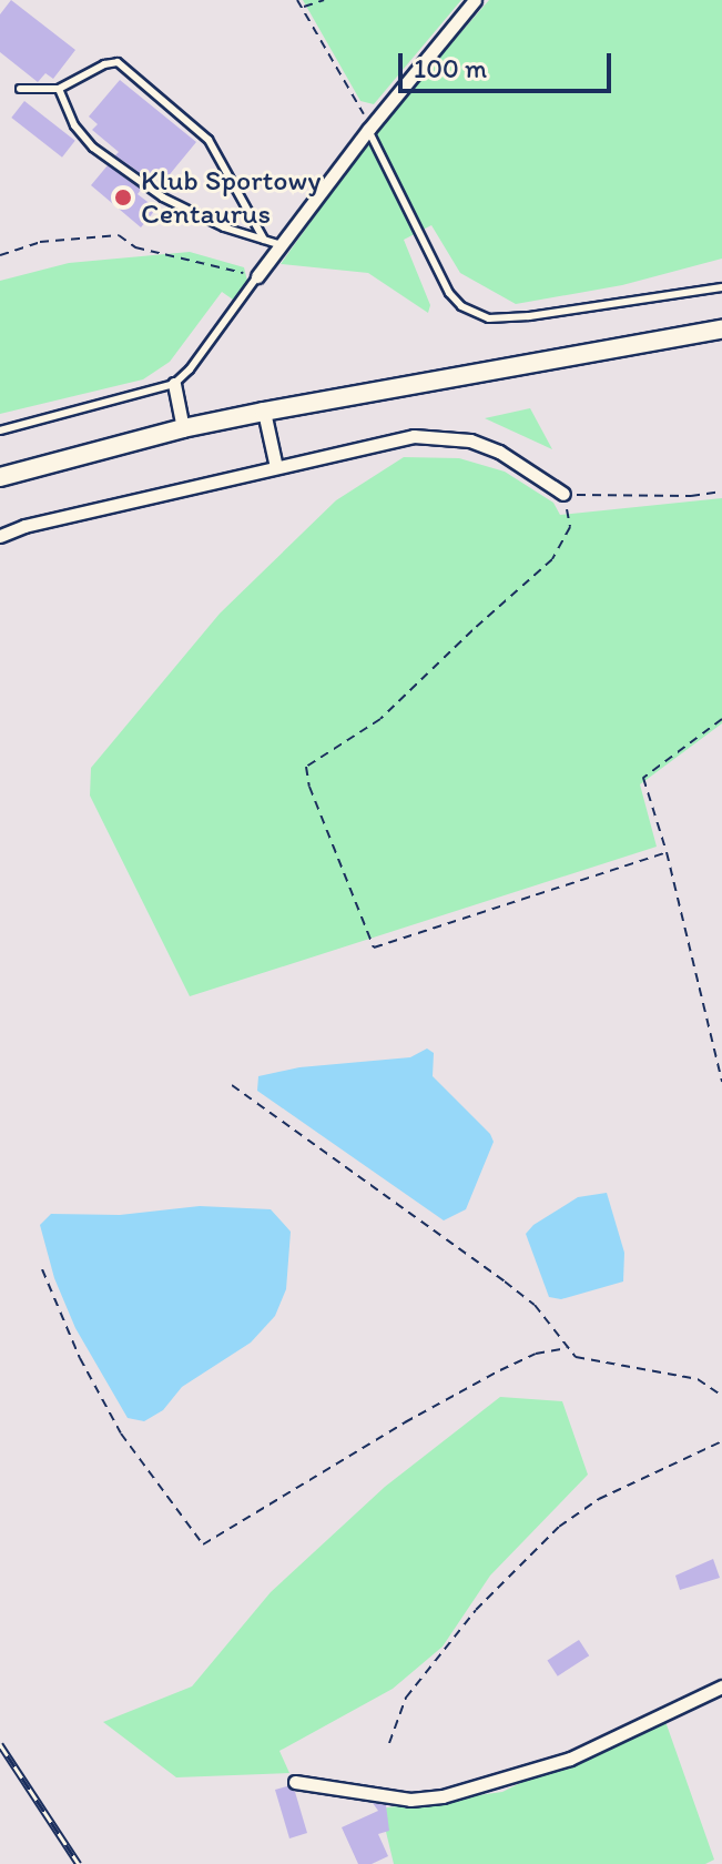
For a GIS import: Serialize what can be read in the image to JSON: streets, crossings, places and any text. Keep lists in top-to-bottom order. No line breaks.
{"places":["Klub Sportowy Centaurus"],"scale_bar":"100 m"}
